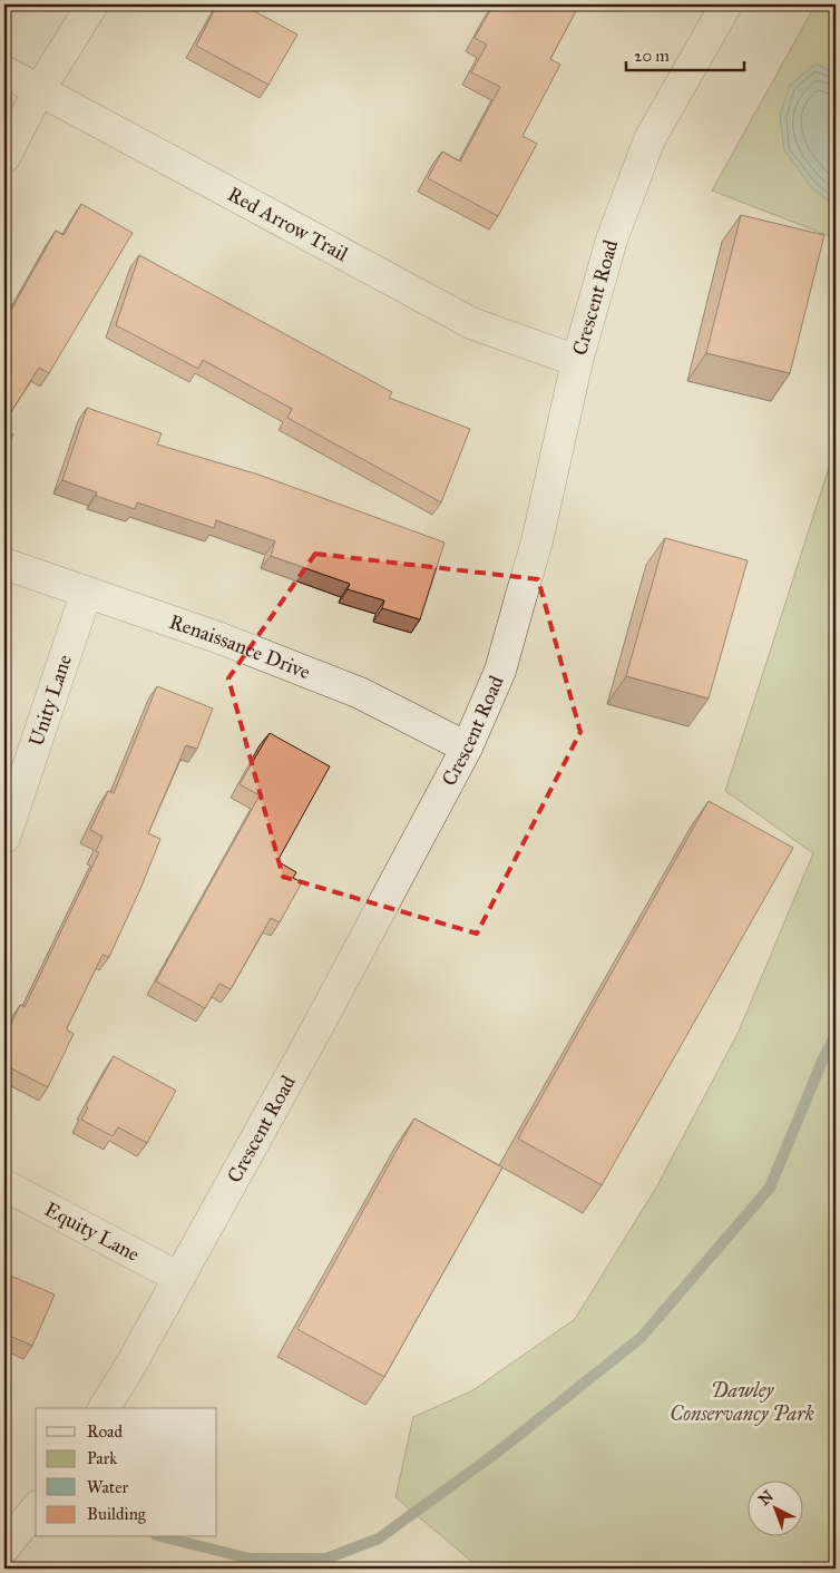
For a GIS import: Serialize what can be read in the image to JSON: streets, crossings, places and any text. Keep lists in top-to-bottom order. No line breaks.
{"streets":{"street":["Red Arrow Trail","Crescent Road","Renaissance Drive","Unity Lane","Equity Lane"]},"crossings":[["Red Arrow Trail","Crescent Road"],["Crescent Road","Renaissance Drive"],["Crescent Road","Equity Lane"],["Renaissance Drive","Unity Lane"]],"parks":["Dawley Conservancy Park"],"legend":["Road","Park","Water","Building"],"scale_bar":"20 m","north":"top left"}
